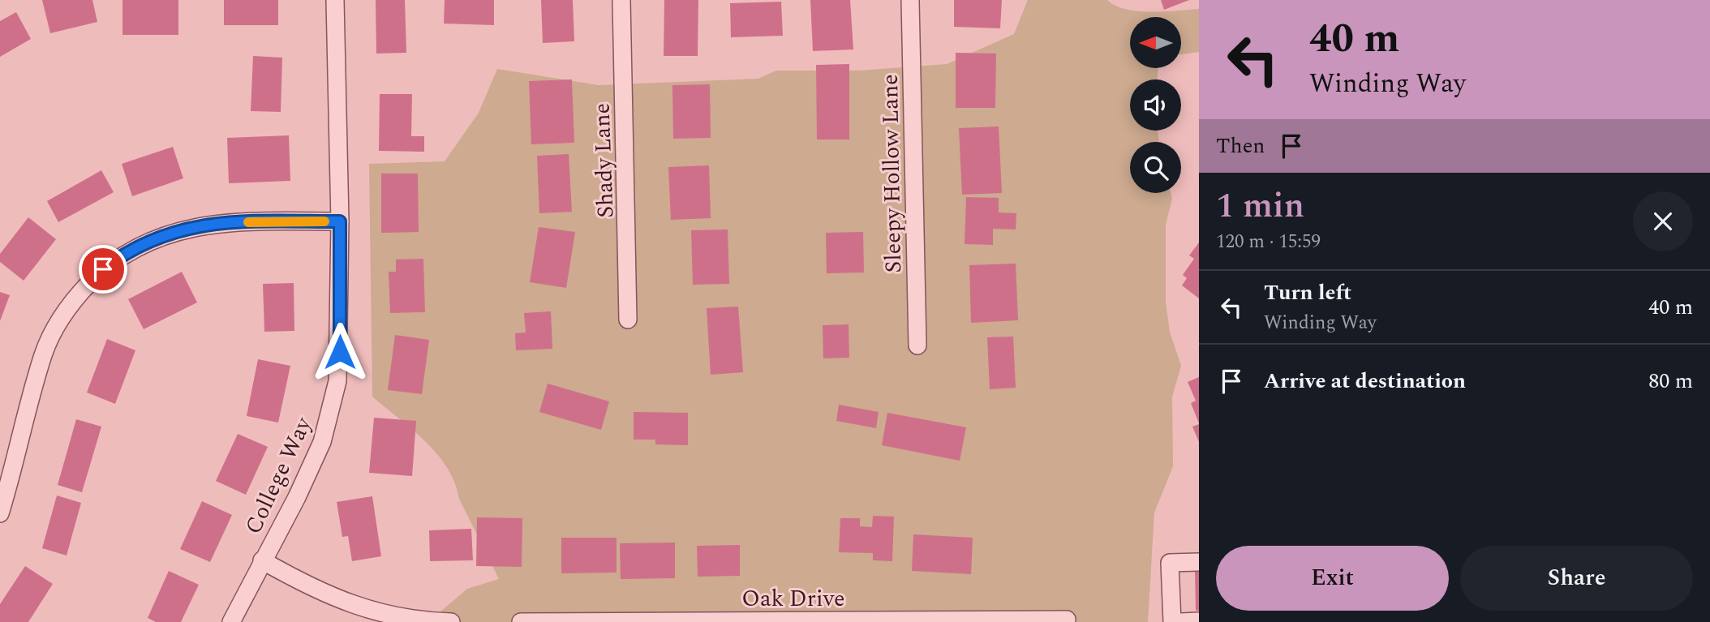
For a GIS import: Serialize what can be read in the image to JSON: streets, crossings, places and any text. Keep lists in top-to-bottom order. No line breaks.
{"streets":{"street":["Shady Lane","Sleepy Hollow Lane","College Way","Oak Drive"]},"north":"left","page":{"turn":["40 m","Winding Way"],"then":"Then","heading":["1 min","120 m · 15:59"],"list":[{"name":"Turn left","note":"Winding Way","value":"40 m"},{"name":"Arrive at destination","value":"80 m"}],"buttons":["Exit","Share"]}}
